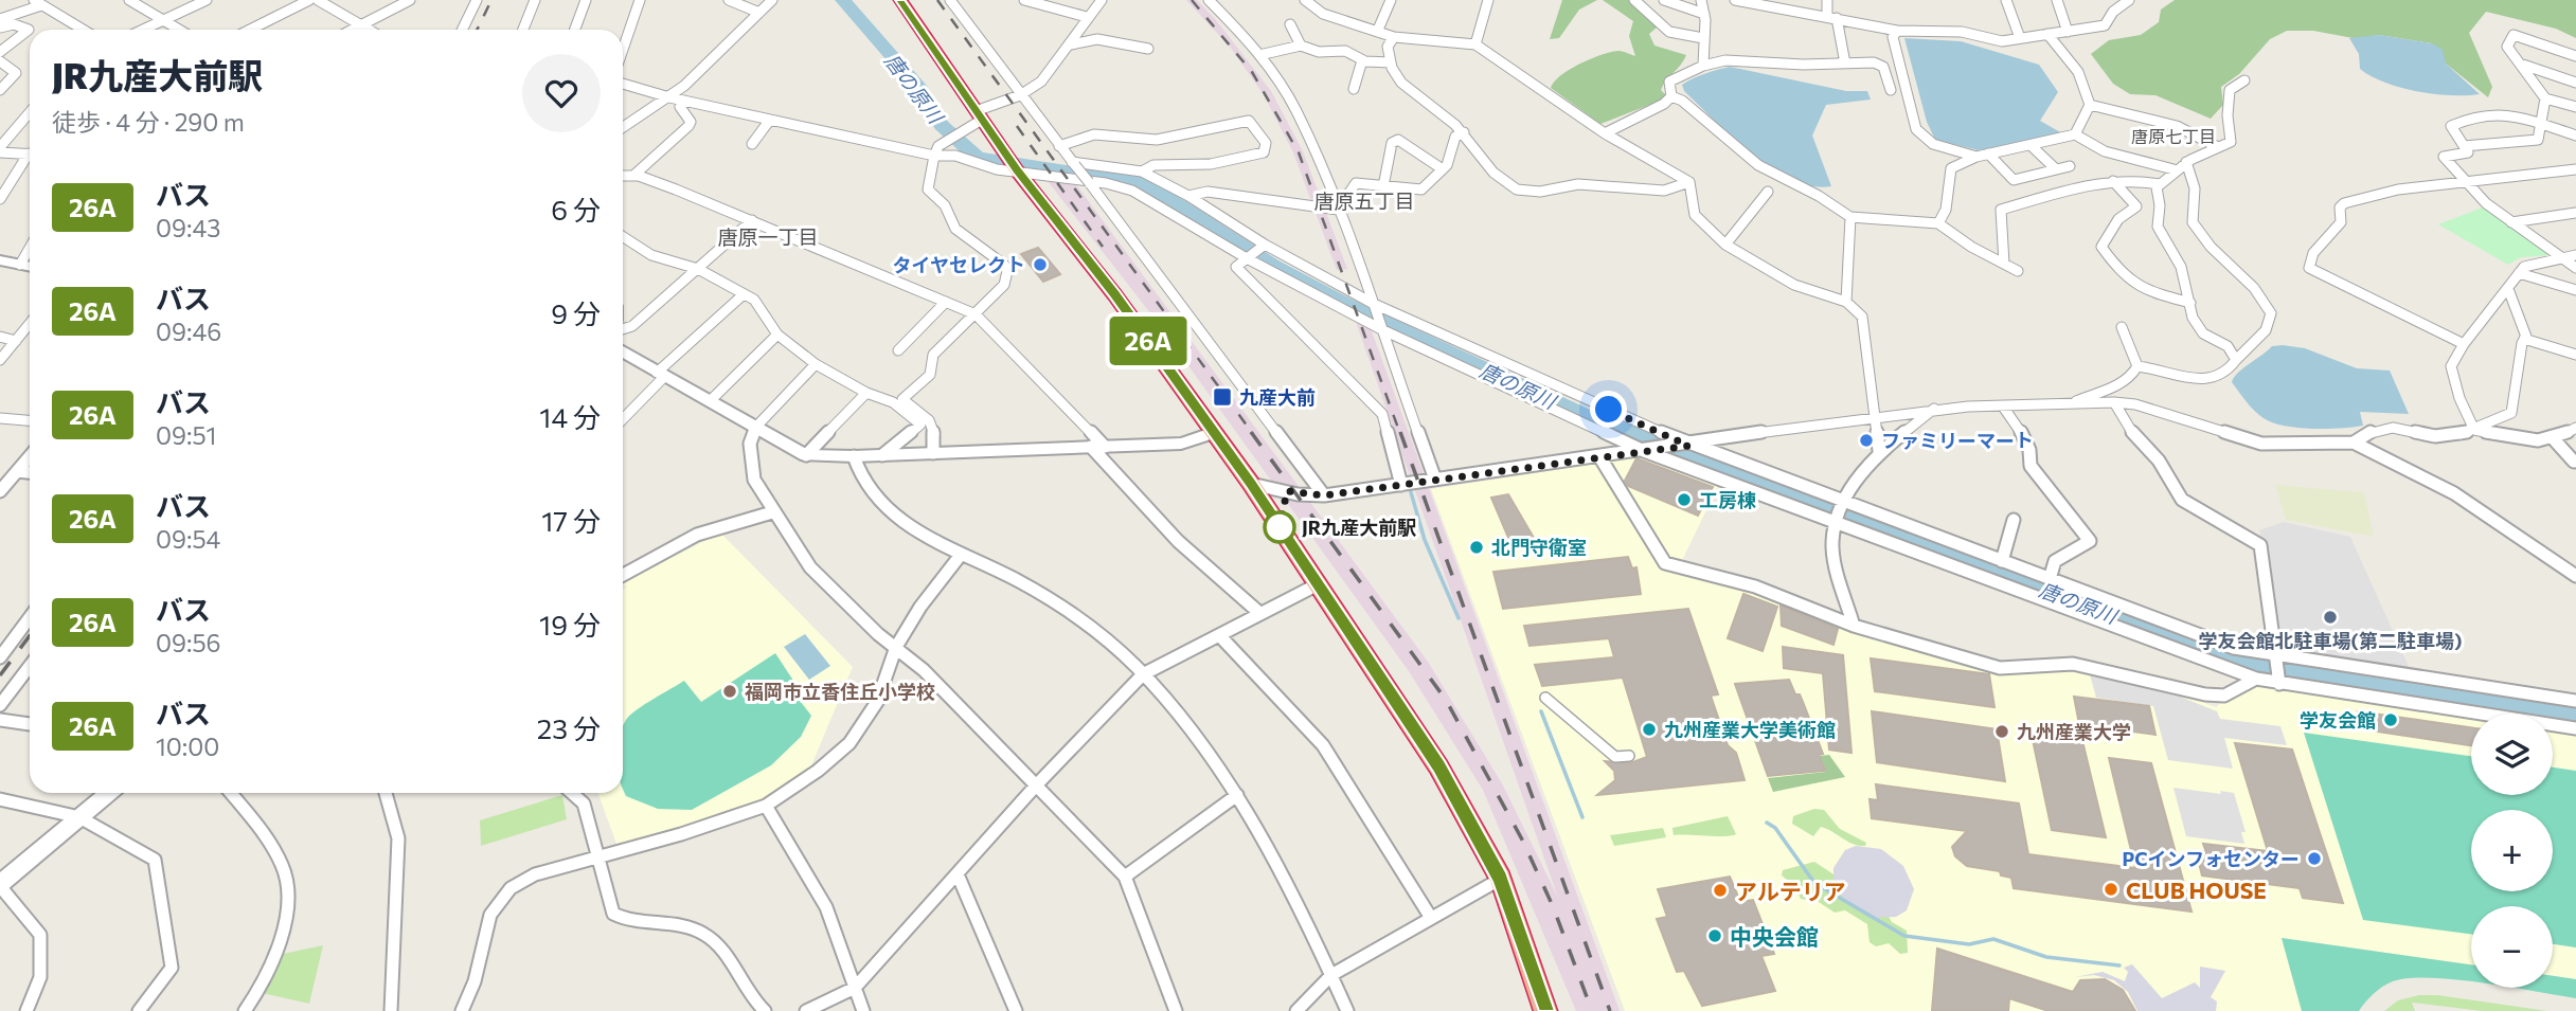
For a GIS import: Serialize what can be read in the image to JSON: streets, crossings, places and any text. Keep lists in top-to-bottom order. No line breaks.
{"districts":["唐原七丁目","唐原五丁目","唐原一丁目"],"water":["唐の原川"],"places":{"other":["タイヤセレクト","ファミリーマート","工房棟","JR九産大前駅","北門守衛室","学友会館北駐車場(第二駐車場)","福岡市立香住丘小学校","学友会館","九州産業大学美術館","九州産業大学","PCインフォセンター","CLUB HOUSE","アルテリア","中央会館"],"transit":["九産大前"]},"lines":["bus line 26A"],"page":{"on_map":"26A","heading":["JR九産大前駅","徒歩 · 4 分 · 290 m"],"list":[{"mark":"26A","name":"バス","note":"09:43","value":"6 分"},{"mark":"26A","name":"バス","note":"09:46","value":"9 分"},{"mark":"26A","name":"バス","note":"09:51","value":"14 分"},{"mark":"26A","name":"バス","note":"09:54","value":"17 分"},{"mark":"26A","name":"バス","note":"09:56","value":"19 分"},{"mark":"26A","name":"バス","note":"10:00","value":"23 分"}],"map_buttons":["+","−"]}}
